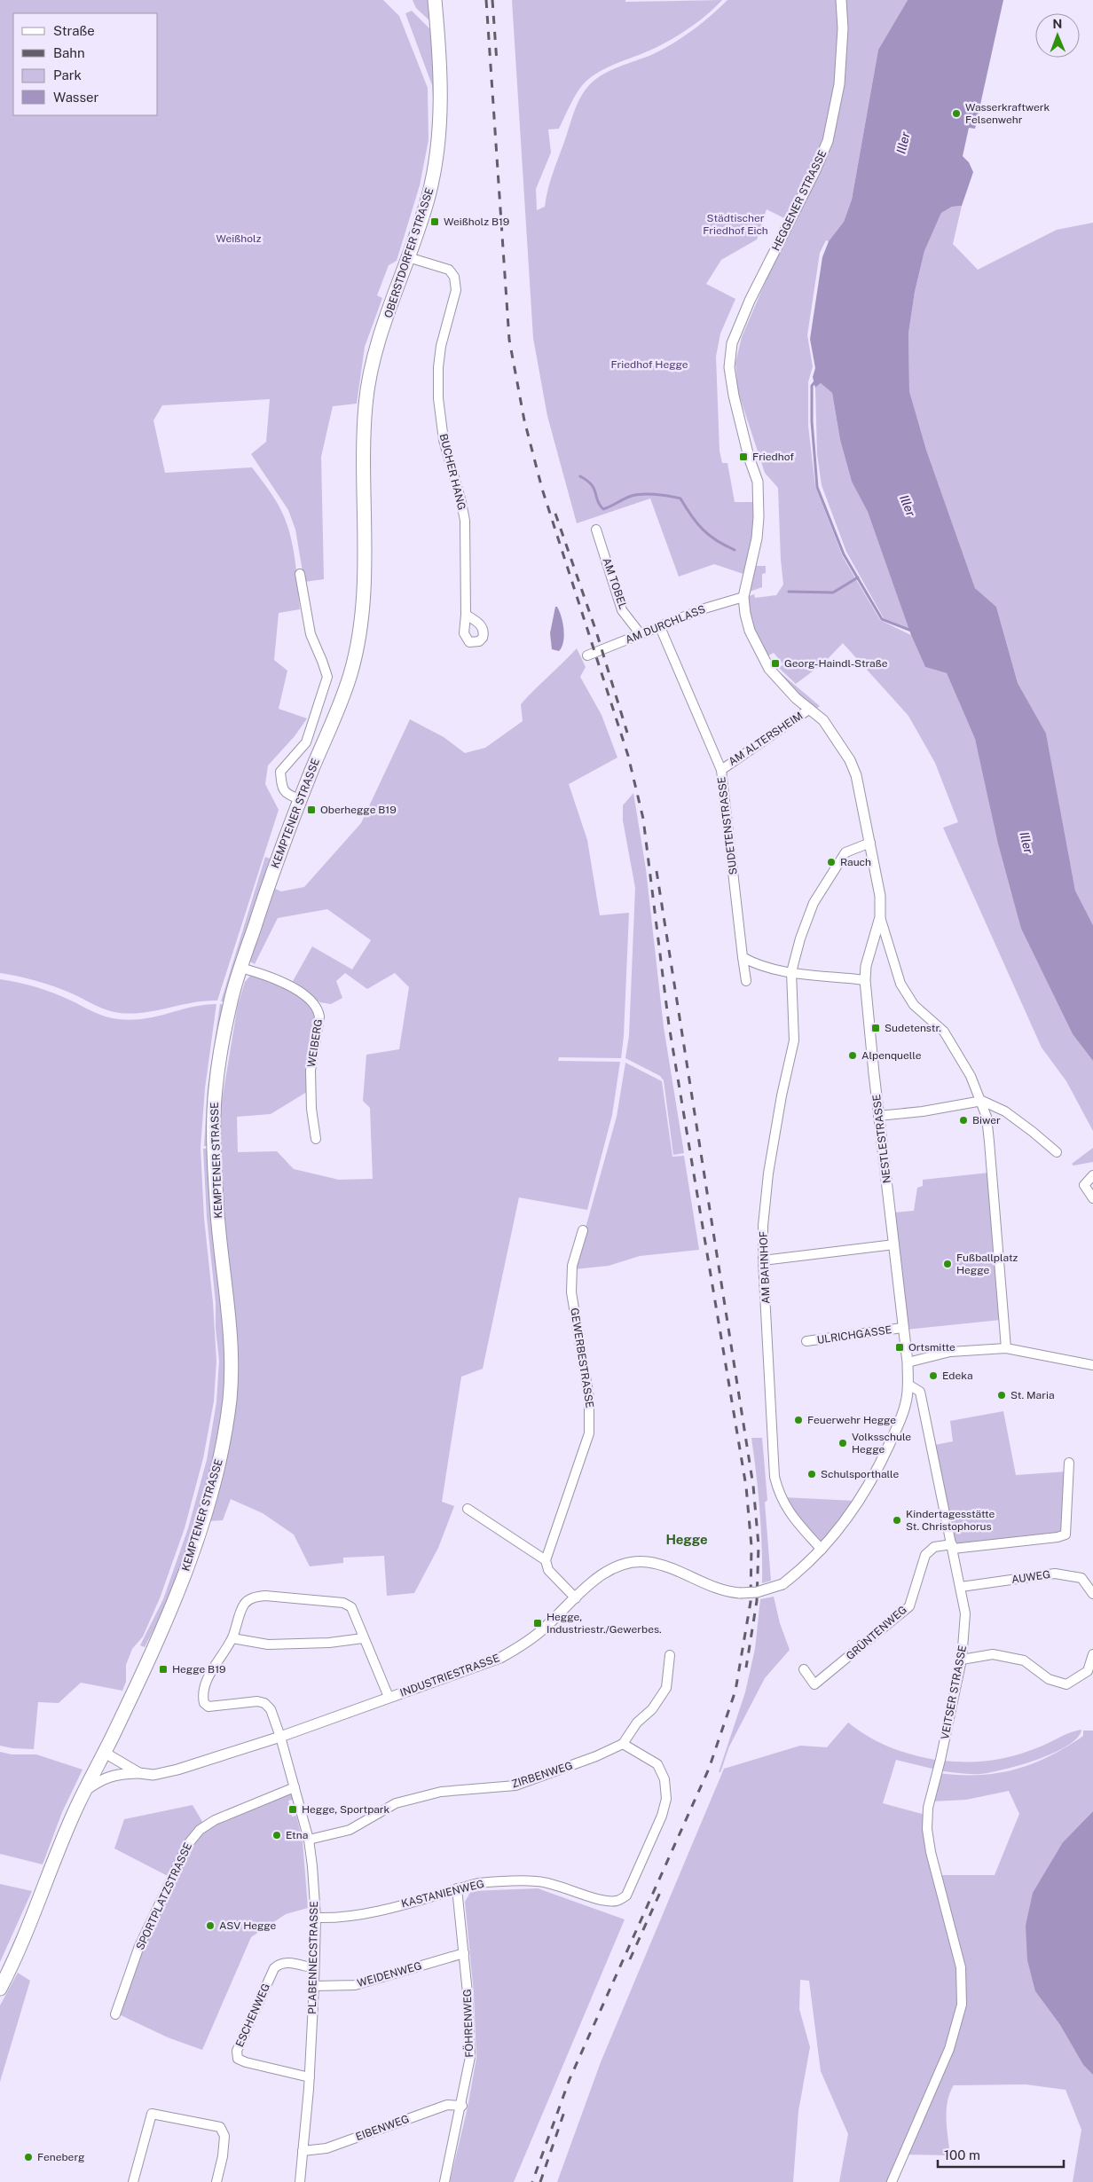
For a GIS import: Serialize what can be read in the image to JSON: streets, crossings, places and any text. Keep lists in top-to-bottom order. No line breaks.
{"streets":{"main road":["OBERSTDORFER STRASSE","KEMPTENER STRASSE"],"street":["HEGGENER STRASSE","BUCHER HANG","AM TOBEL","AM DURCHLASS","AM ALTERSHEIM","SUDETENSTRASSE","WEIBERG","NESTLESTRASSE","AM BAHNHOF","ULRICHGASSE","GEWERBESTRASSE","AUWEG","GRÜNTENWEG","INDUSTRIESTRASSE","VEITSER STRASSE","ZIRBENWEG","KASTANIENWEG","SPORTPLATZSTRASSE","PLABENNECSTRASSE","WEIDENWEG","ESCHENWEG","FÖHRENWEG","EIBENWEG"]},"crossings":[["HEGGENER STRASSE","AM DURCHLASS"],["OBERSTDORFER STRASSE","BUCHER HANG"],["OBERSTDORFER STRASSE","KEMPTENER STRASSE"],["AM TOBEL","AM DURCHLASS"],["AM DURCHLASS","SUDETENSTRASSE"],["AM ALTERSHEIM","SUDETENSTRASSE"],["KEMPTENER STRASSE","WEIBERG"],["KEMPTENER STRASSE","INDUSTRIESTRASSE"],["NESTLESTRASSE","ULRICHGASSE"],["NESTLESTRASSE","INDUSTRIESTRASSE"],["AM BAHNHOF","INDUSTRIESTRASSE"],["AUWEG","VEITSER STRASSE"],["GRÜNTENWEG","VEITSER STRASSE"],["INDUSTRIESTRASSE","VEITSER STRASSE"],["INDUSTRIESTRASSE","PLABENNECSTRASSE"],["ZIRBENWEG","KASTANIENWEG"],["ZIRBENWEG","PLABENNECSTRASSE"],["KASTANIENWEG","PLABENNECSTRASSE"],["KASTANIENWEG","FÖHRENWEG"],["SPORTPLATZSTRASSE","PLABENNECSTRASSE"],["PLABENNECSTRASSE","WEIDENWEG"],["PLABENNECSTRASSE","ESCHENWEG"],["PLABENNECSTRASSE","EIBENWEG"],["WEIDENWEG","FÖHRENWEG"],["FÖHRENWEG","EIBENWEG"]],"districts":["Hegge"],"water":["Iller"],"parks":["Städtischer Friedhof Eich","Weißholz","Friedhof Hegge"],"places":{"other":["Wasserkraftwerk Felsenwehr","Rauch","Alpenquelle","Biwer","Fußballplatz Hegge","Edeka","St. Maria","Feuerwehr Hegge","Volksschule Hegge","Schulsporthalle","Kindertagesstätte St. Christophorus","Etna","ASV Hegge","Feneberg"],"transit":["Weißholz B19","Friedhof","Georg-Haindl-Straße","Oberhegge B19","Sudetenstr.","Ortsmitte","Hegge, Industriestr./Gewerbes.","Hegge B19","Hegge, Sportpark"]},"legend":["Straße","Bahn","Park","Wasser"],"scale_bar":"100 m","north":"top"}
